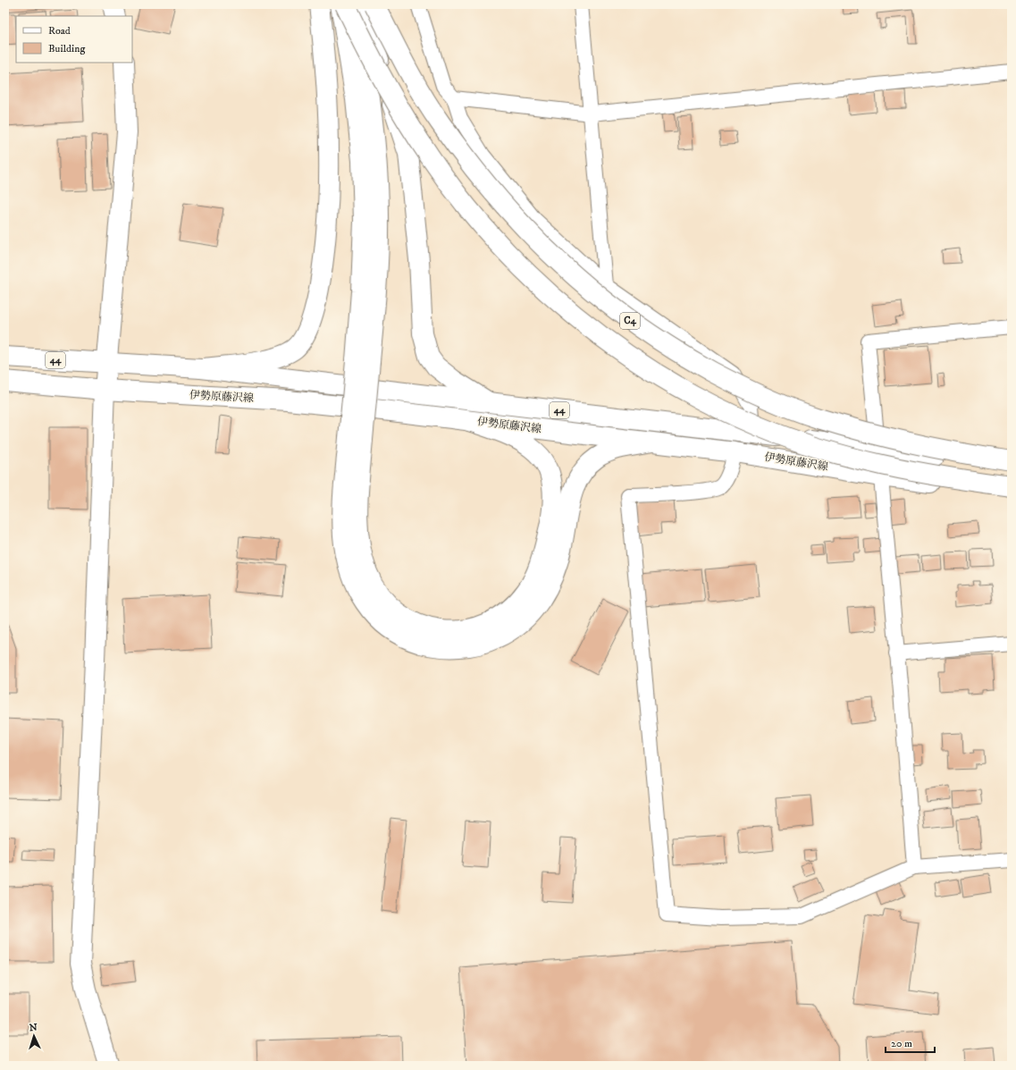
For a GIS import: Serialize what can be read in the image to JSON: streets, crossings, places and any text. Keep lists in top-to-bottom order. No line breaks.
{"streets":{"main road":["C4","44","伊勢原藤沢線"]},"legend":["Road","Building"],"scale_bar":"20 m","north":"top"}
